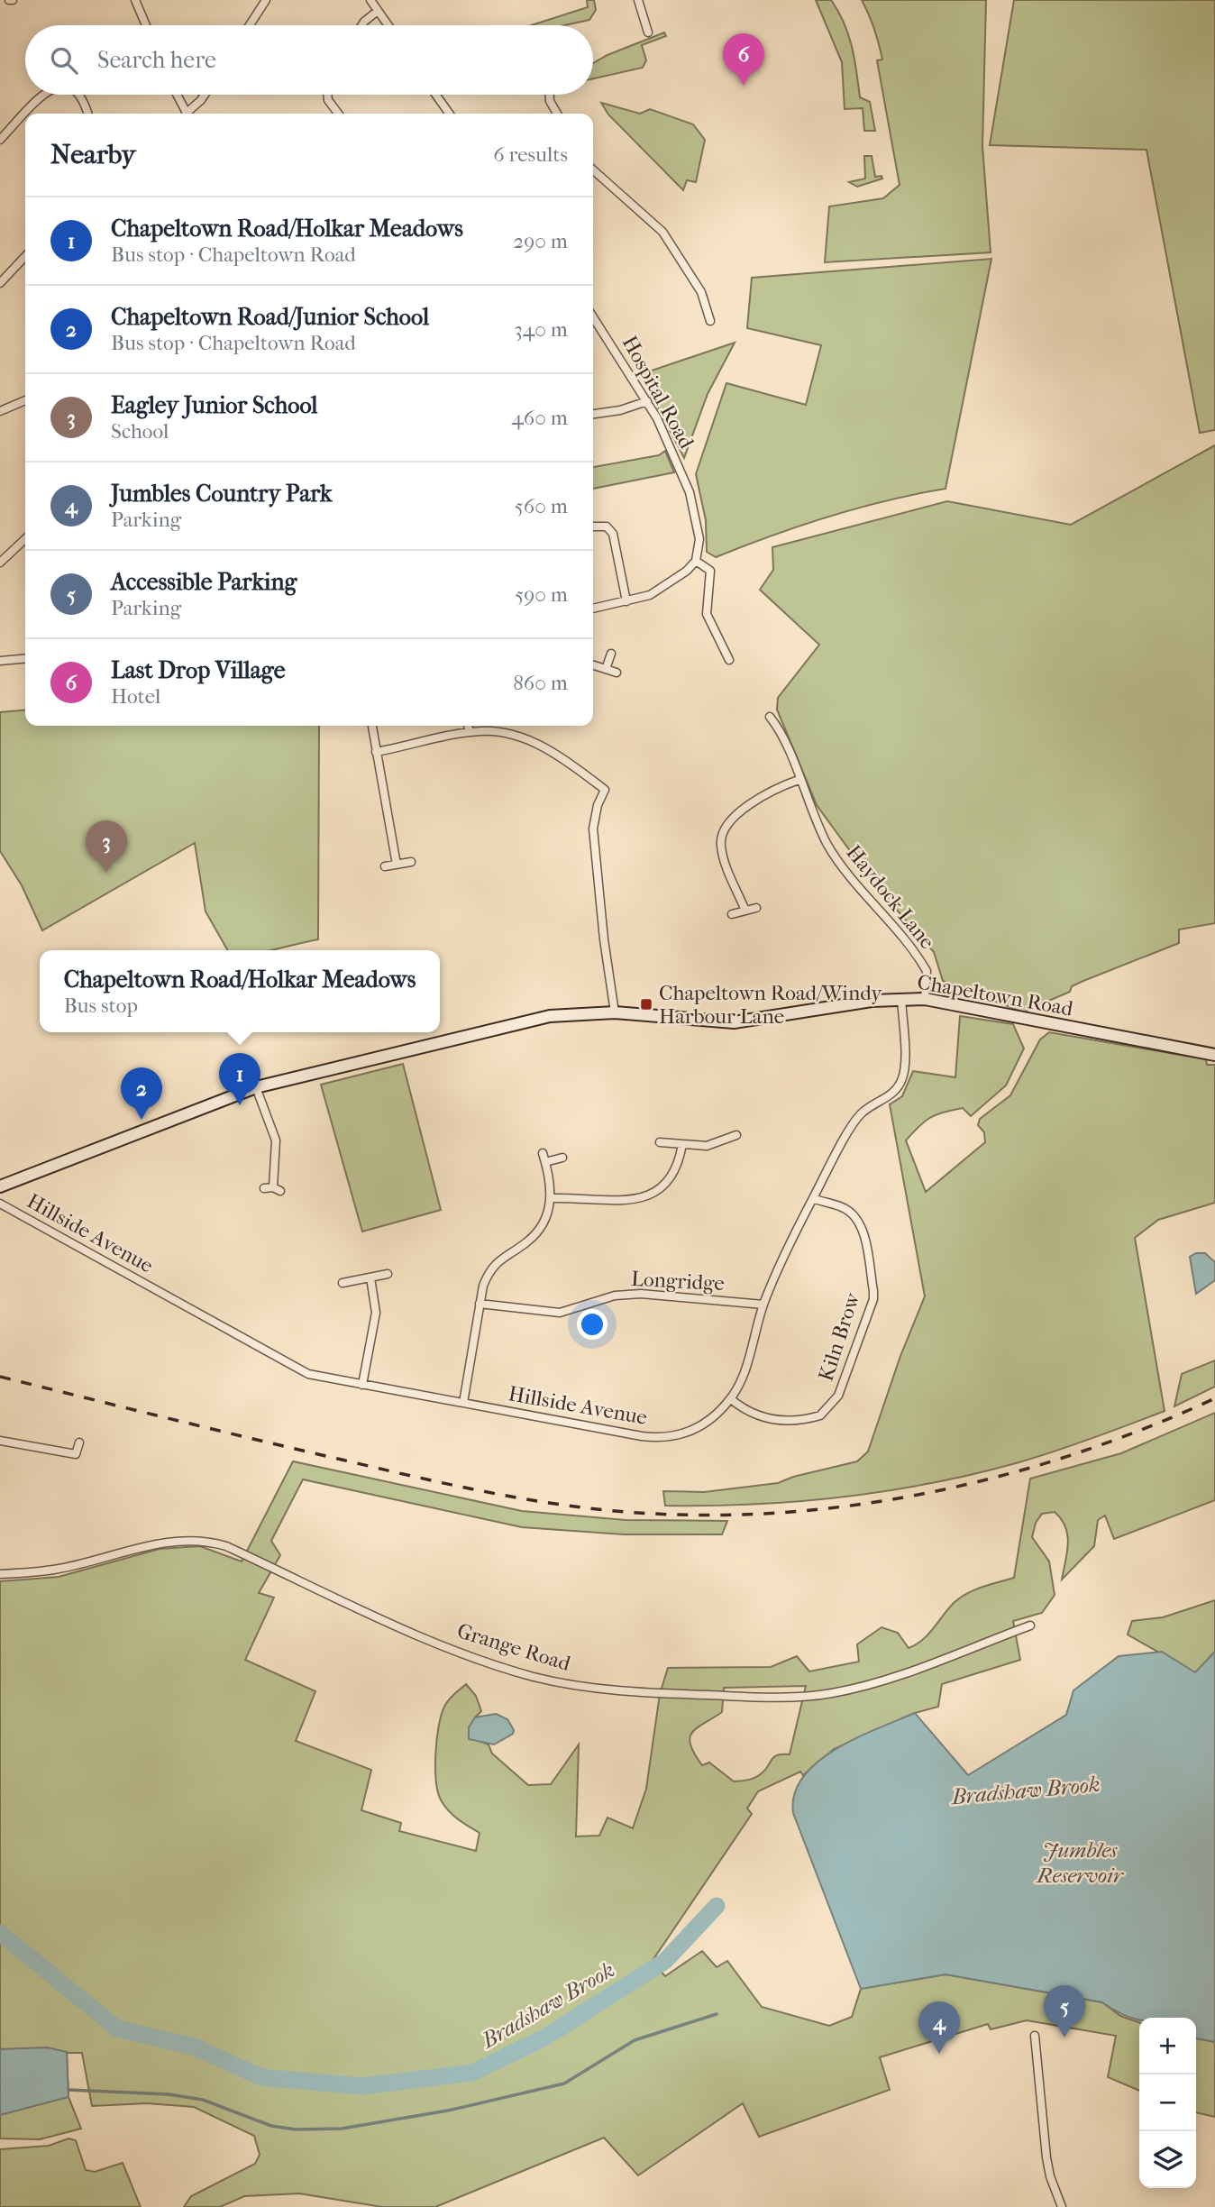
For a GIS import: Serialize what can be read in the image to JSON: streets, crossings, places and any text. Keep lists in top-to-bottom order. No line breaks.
{"streets":{"main road":["Chapeltown Road"],"street":["Hospital Road","Haydock Lane","Hillside Avenue","Longridge","Kiln Brow","Grange Road"]},"crossings":[["Haydock Lane","Chapeltown Road"],["Chapeltown Road","Hillside Avenue"],["Hillside Avenue","Longridge"],["Hillside Avenue","Kiln Brow"]],"water":["Bradshaw Brook","Jumbles Reservoir"],"places":{"transit":["Chapeltown Road/Windy Harbour Lane"]},"page":{"search":"Search here","pins":["6","3","1","2","5","4"],"heading":["Nearby","6 results"],"list":[{"mark":"1","name":"Chapeltown Road/Holkar Meadows","note":"Bus stop · Chapeltown Road","value":"290 m"},{"mark":"2","name":"Chapeltown Road/Junior School","note":"Bus stop · Chapeltown Road","value":"340 m"},{"mark":"3","name":"Eagley Junior School","note":"School","value":"460 m"},{"mark":"4","name":"Jumbles Country Park","note":"Parking","value":"560 m"},{"mark":"5","name":"Accessible Parking","note":"Parking","value":"590 m"},{"mark":"6","name":"Last Drop Village","note":"Hotel","value":"860 m"}],"popup":["Chapeltown Road/Holkar Meadows","Bus stop"],"map_buttons":["+","−"]}}
